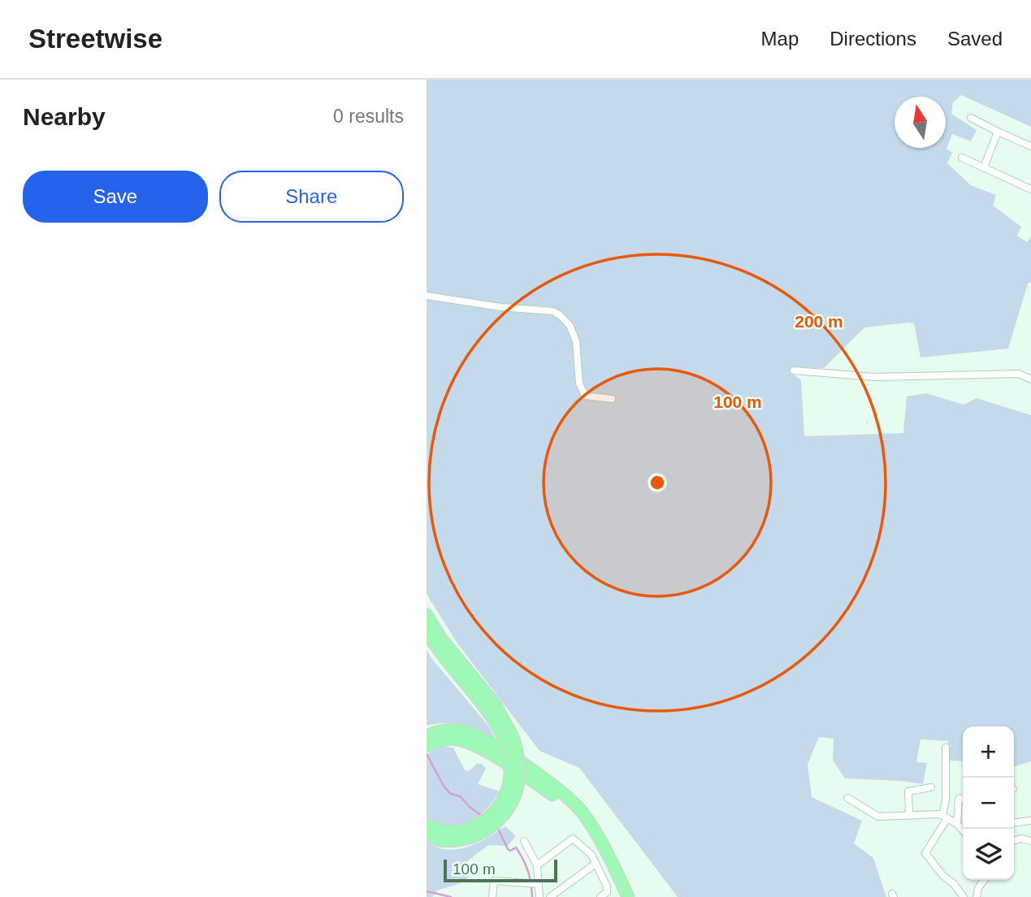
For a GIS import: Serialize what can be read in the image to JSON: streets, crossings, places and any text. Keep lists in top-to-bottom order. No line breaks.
{"scale_bar":"100 m","north":"top","page":{"header":"Streetwise","nav":["Map","Directions","Saved"],"heading":["Nearby","0 results"],"buttons":["Save","Share"],"map_buttons":["+","−"],"scale":"100 m"},"rings":["200 m","100 m"]}
